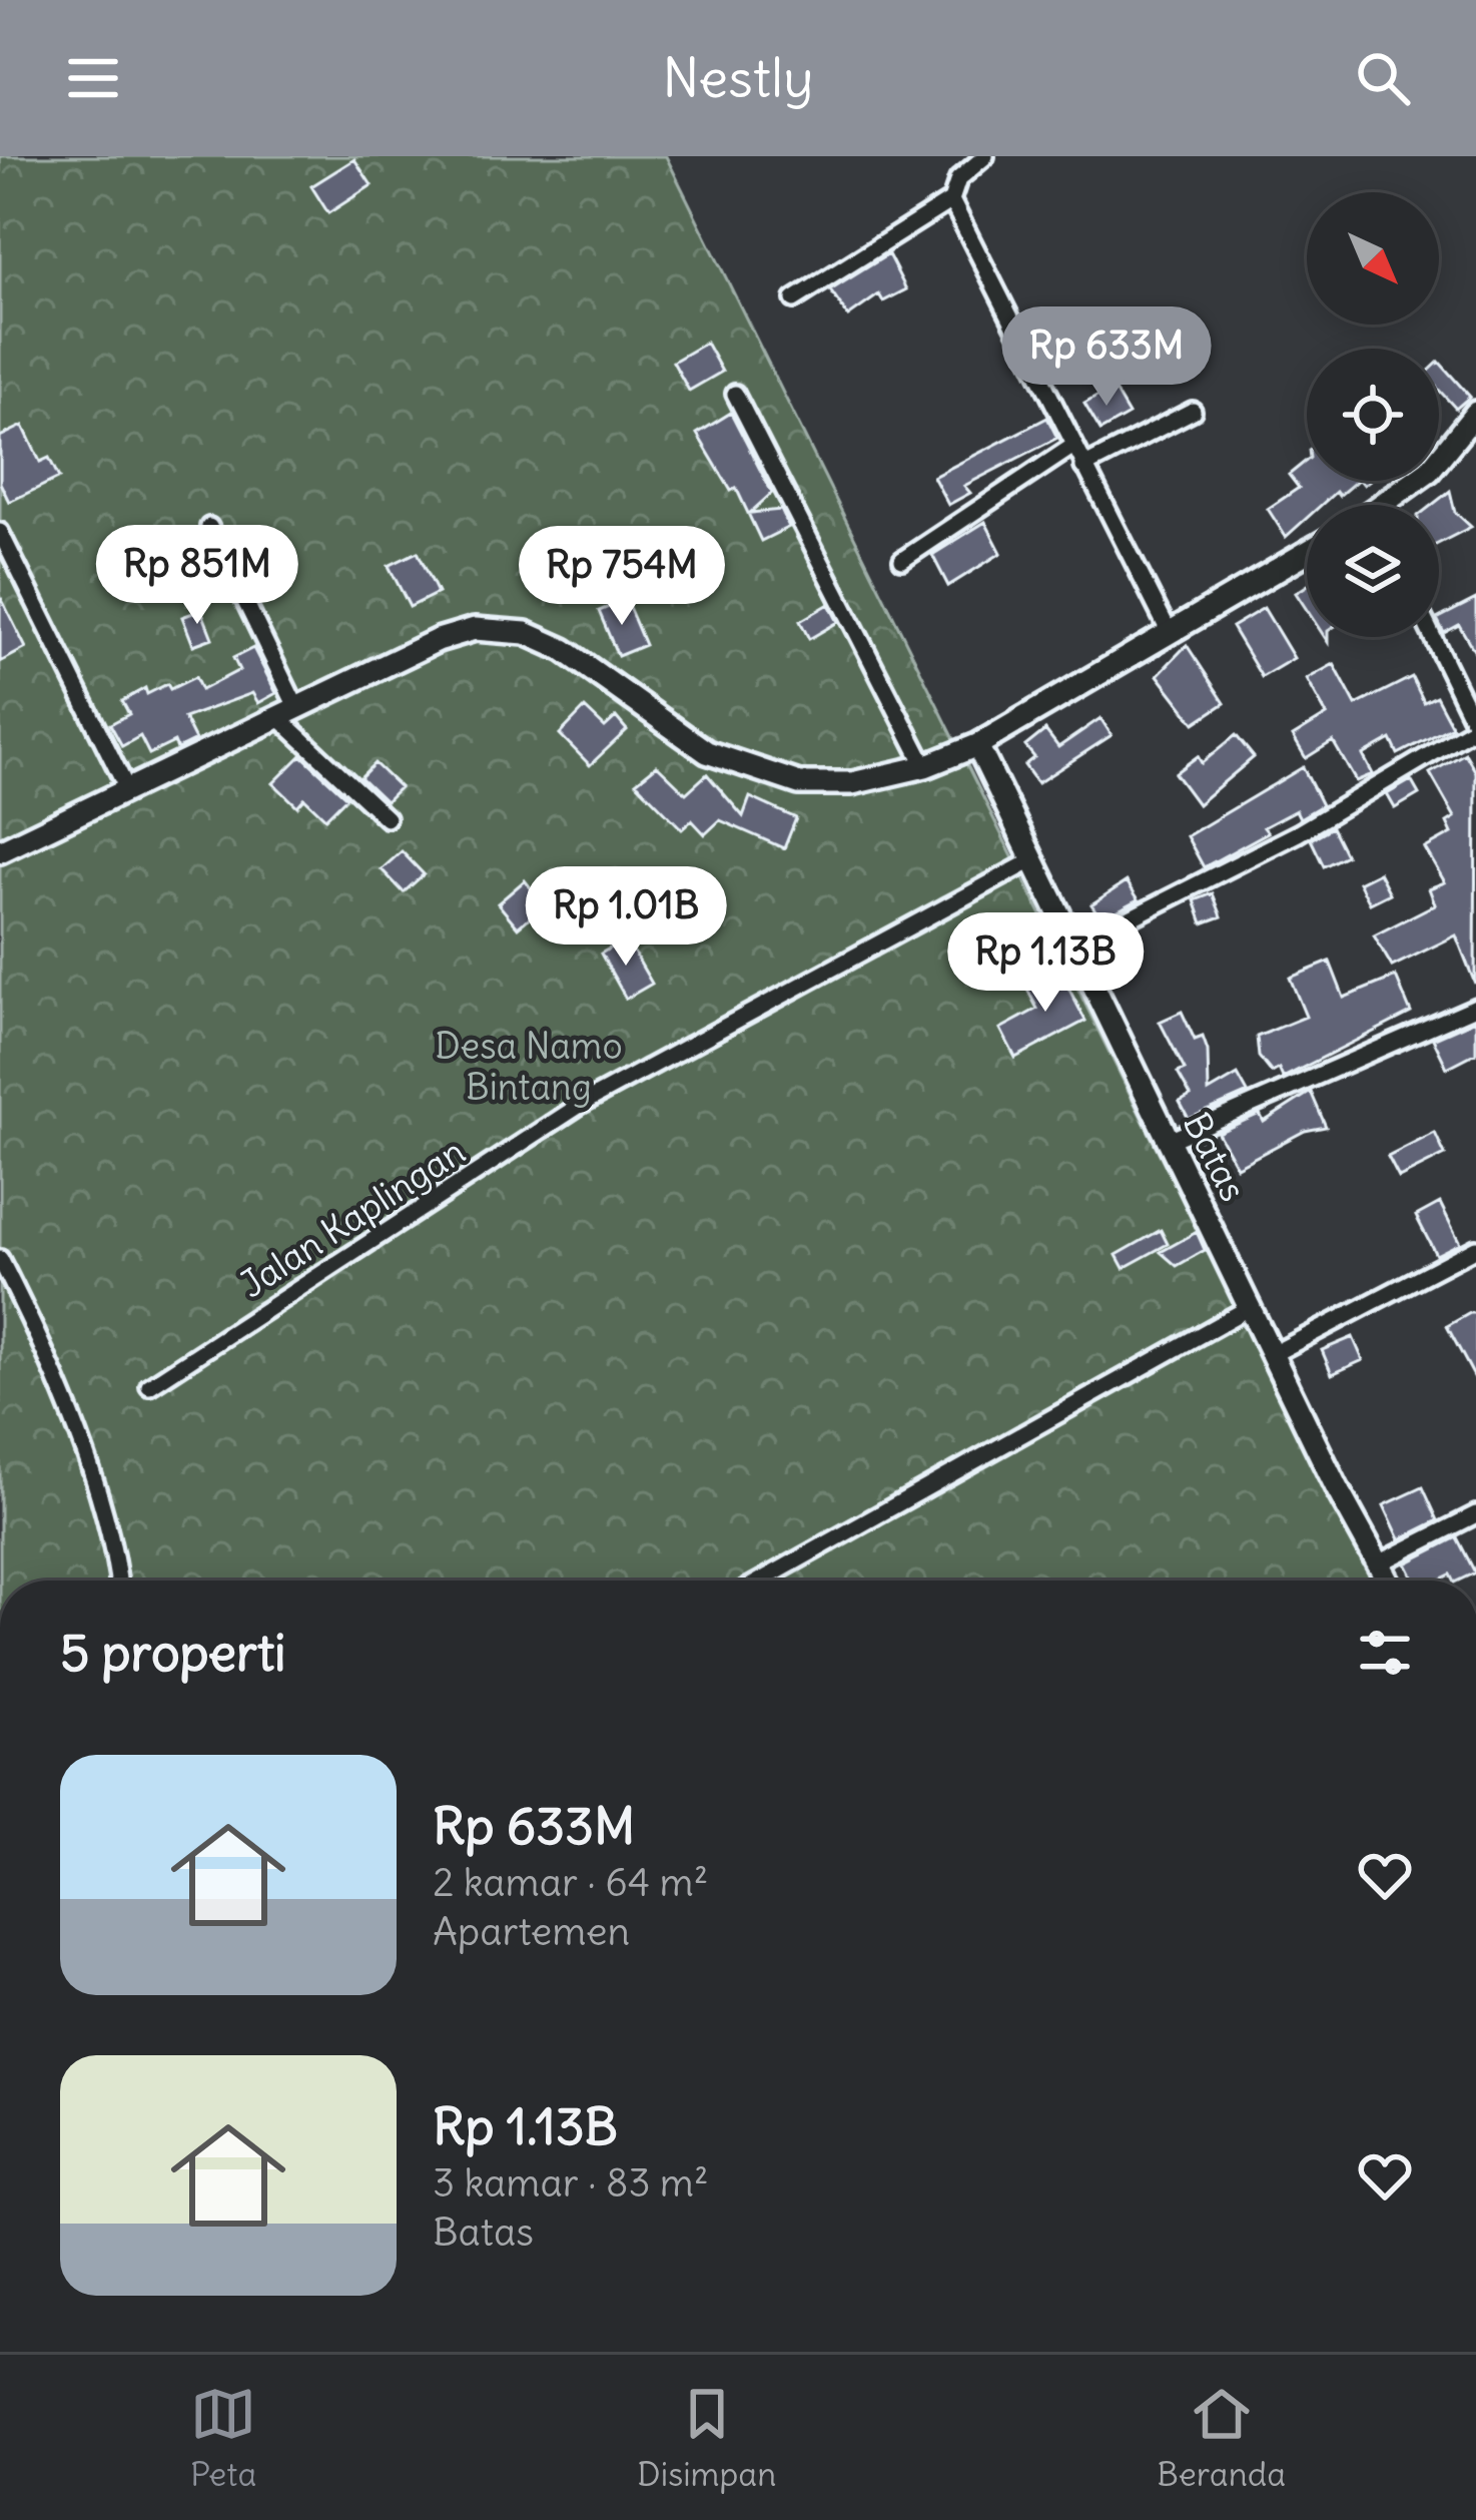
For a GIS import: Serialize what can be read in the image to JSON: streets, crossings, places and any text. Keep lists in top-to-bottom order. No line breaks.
{"streets":{"main road":["Batas"],"street":["Jalan Kaplingan"]},"crossings":[["Batas","Jalan Kaplingan"]],"parks":["Desa Namo Bintang"],"north":"bottom right","page":{"header":"Nestly","price":["Rp 633M","Rp 851M","Rp 754M","Rp 1.01B","Rp 1.13B"],"heading":"5 properti","list":[{"name":"Rp 633M","note":"2 kamar · 64 m² · Apartemen"},{"name":"Rp 1.13B","note":"3 kamar · 83 m² · Batas"}],"tabs":["Peta","Disimpan","Beranda"]}}
